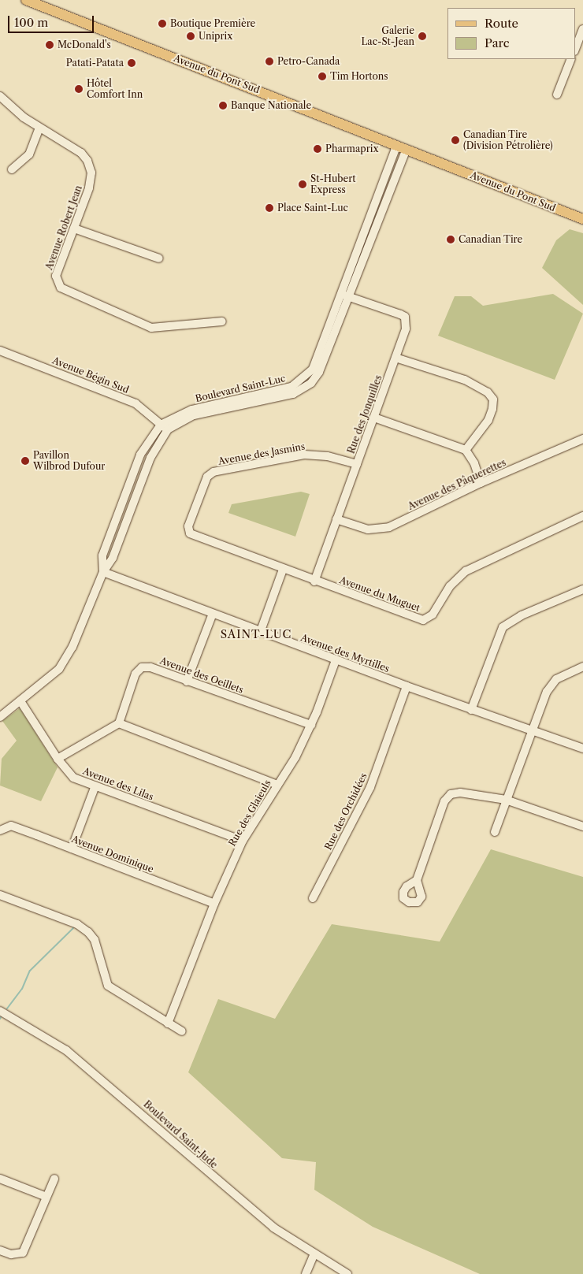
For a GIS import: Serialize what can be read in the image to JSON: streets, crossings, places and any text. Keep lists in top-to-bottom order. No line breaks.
{"streets":{"main road":["Avenue du Pont Sud"],"street":["Avenue Robert Jean","Avenue Bégin Sud","Boulevard Saint-Luc","Rue des Jonquilles","Avenue des Jasmins","Avenue des Pâquerettes","Avenue du Muguet","Avenue des Myrtilles","Avenue des Oeillets","Avenue des Lilas","Rue des Orchidées","Rue des Glaieuls","Avenue Dominique","Boulevard Saint-Jude"]},"crossings":[["Avenue du Pont Sud","Boulevard Saint-Luc"],["Avenue Bégin Sud","Boulevard Saint-Luc"],["Boulevard Saint-Luc","Rue des Jonquilles"],["Boulevard Saint-Luc","Avenue des Myrtilles"],["Boulevard Saint-Luc","Avenue des Lilas"],["Rue des Jonquilles","Avenue des Jasmins"],["Rue des Jonquilles","Avenue des Pâquerettes"],["Rue des Jonquilles","Avenue du Muguet"],["Avenue des Jasmins","Avenue du Muguet"],["Avenue des Myrtilles","Rue des Orchidées"],["Avenue des Myrtilles","Rue des Glaieuls"],["Avenue des Oeillets","Rue des Glaieuls"],["Avenue des Lilas","Rue des Glaieuls"],["Rue des Glaieuls","Avenue Dominique"]],"districts":["SAINT-LUC"],"places":["Boutique Première","Uniprix","Galerie Lac-St-Jean","McDonald's","Petro-Canada","Patati-Patata","Tim Hortons","Hôtel Comfort Inn","Banque Nationale","Canadian Tire (Division Pétrolière)","Pharmaprix","St-Hubert Express","Place Saint-Luc","Canadian Tire","Pavillon Wilbrod Dufour"],"legend":["Route","Parc"],"scale_bar":"100 m"}
